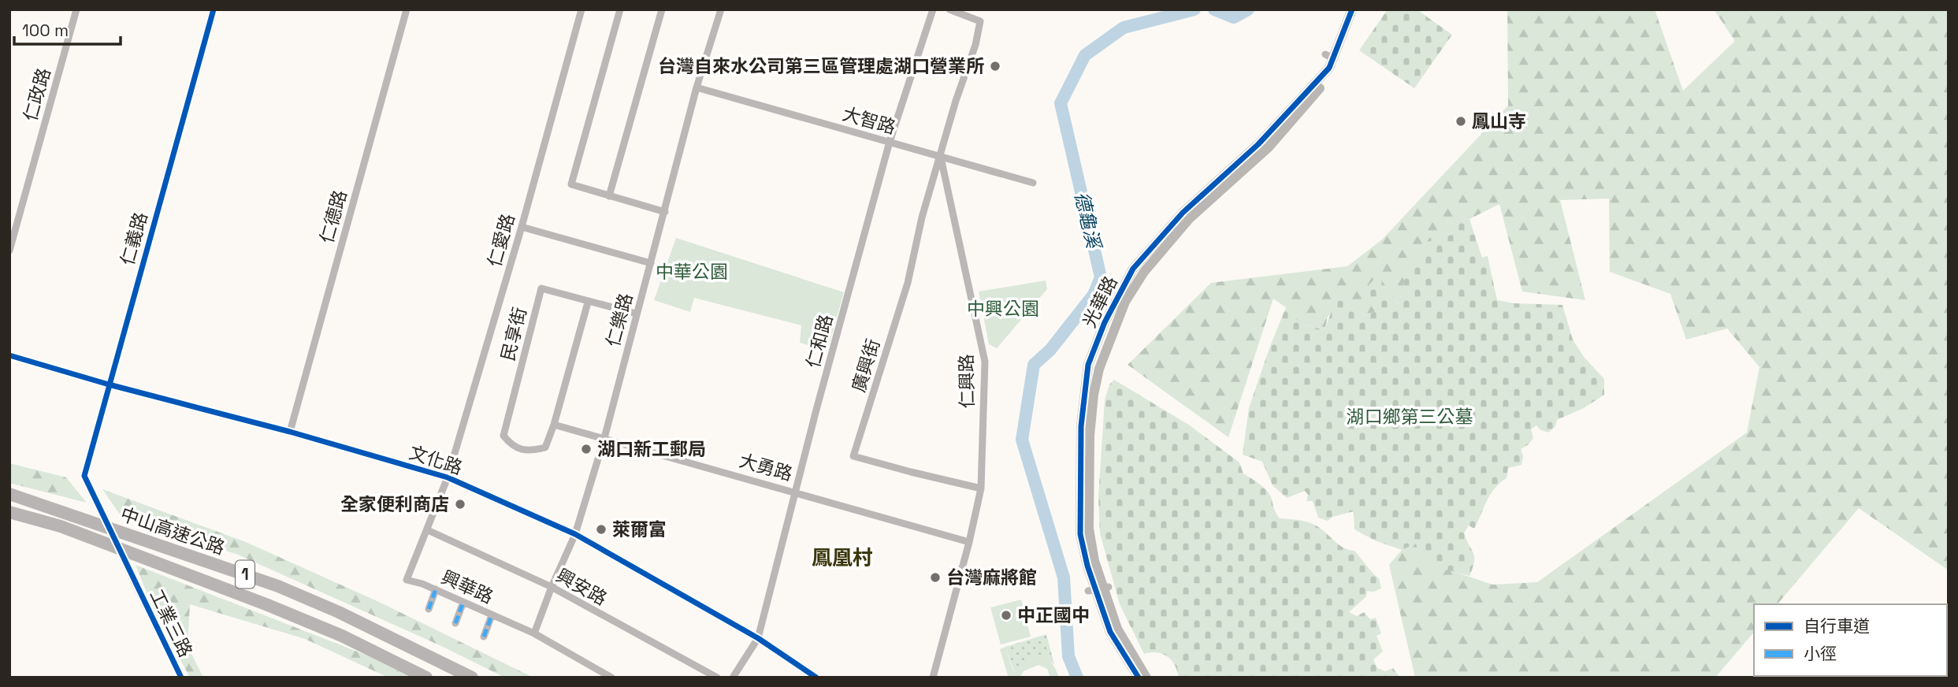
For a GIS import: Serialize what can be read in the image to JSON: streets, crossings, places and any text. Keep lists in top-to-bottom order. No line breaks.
{"streets":{"highway":["中山高速公路","1"],"street":["仁政路","大智路","仁德路","仁義路","仁愛路","光華路","仁樂路","民享街","仁和路","廣興街","仁興路","文化路","大勇路","興華路","興安路","工業三路"]},"crossings":[["大智路","仁樂路"],["大智路","仁和路"],["大智路","廣興街"],["大智路","仁興路"],["仁德路","文化路"],["仁義路","文化路"],["仁愛路","文化路"],["仁愛路","興華路"],["仁樂路","民享街"],["仁樂路","文化路"],["仁樂路","大勇路"],["仁樂路","興華路"],["仁樂路","興安路"],["民享街","大勇路"],["仁和路","文化路"],["仁和路","大勇路"],["廣興街","仁興路"],["仁興路","大勇路"],["文化路","興華路"],["興華路","興安路"]],"districts":["鳳凰村"],"water":["德龜溪"],"parks":["中華公園","中興公園","湖口鄉第三公墓"],"places":["台灣自來水公司第三區管理處湖口營業所","鳳山寺","湖口新工郵局","全家便利商店","萊爾富","台灣麻將館","中正國中"],"legend":["自行車道","小徑"],"scale_bar":"100 m"}
